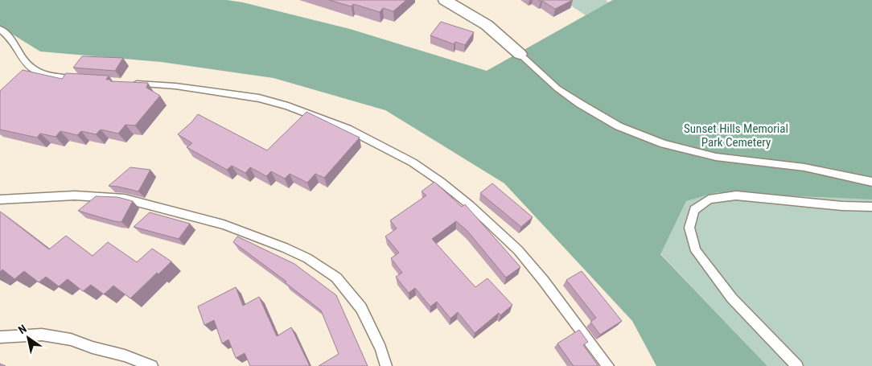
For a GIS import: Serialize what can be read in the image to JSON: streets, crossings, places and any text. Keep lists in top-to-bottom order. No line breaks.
{"parks":["Sunset Hills Memorial Park Cemetery"],"north":"top left"}
